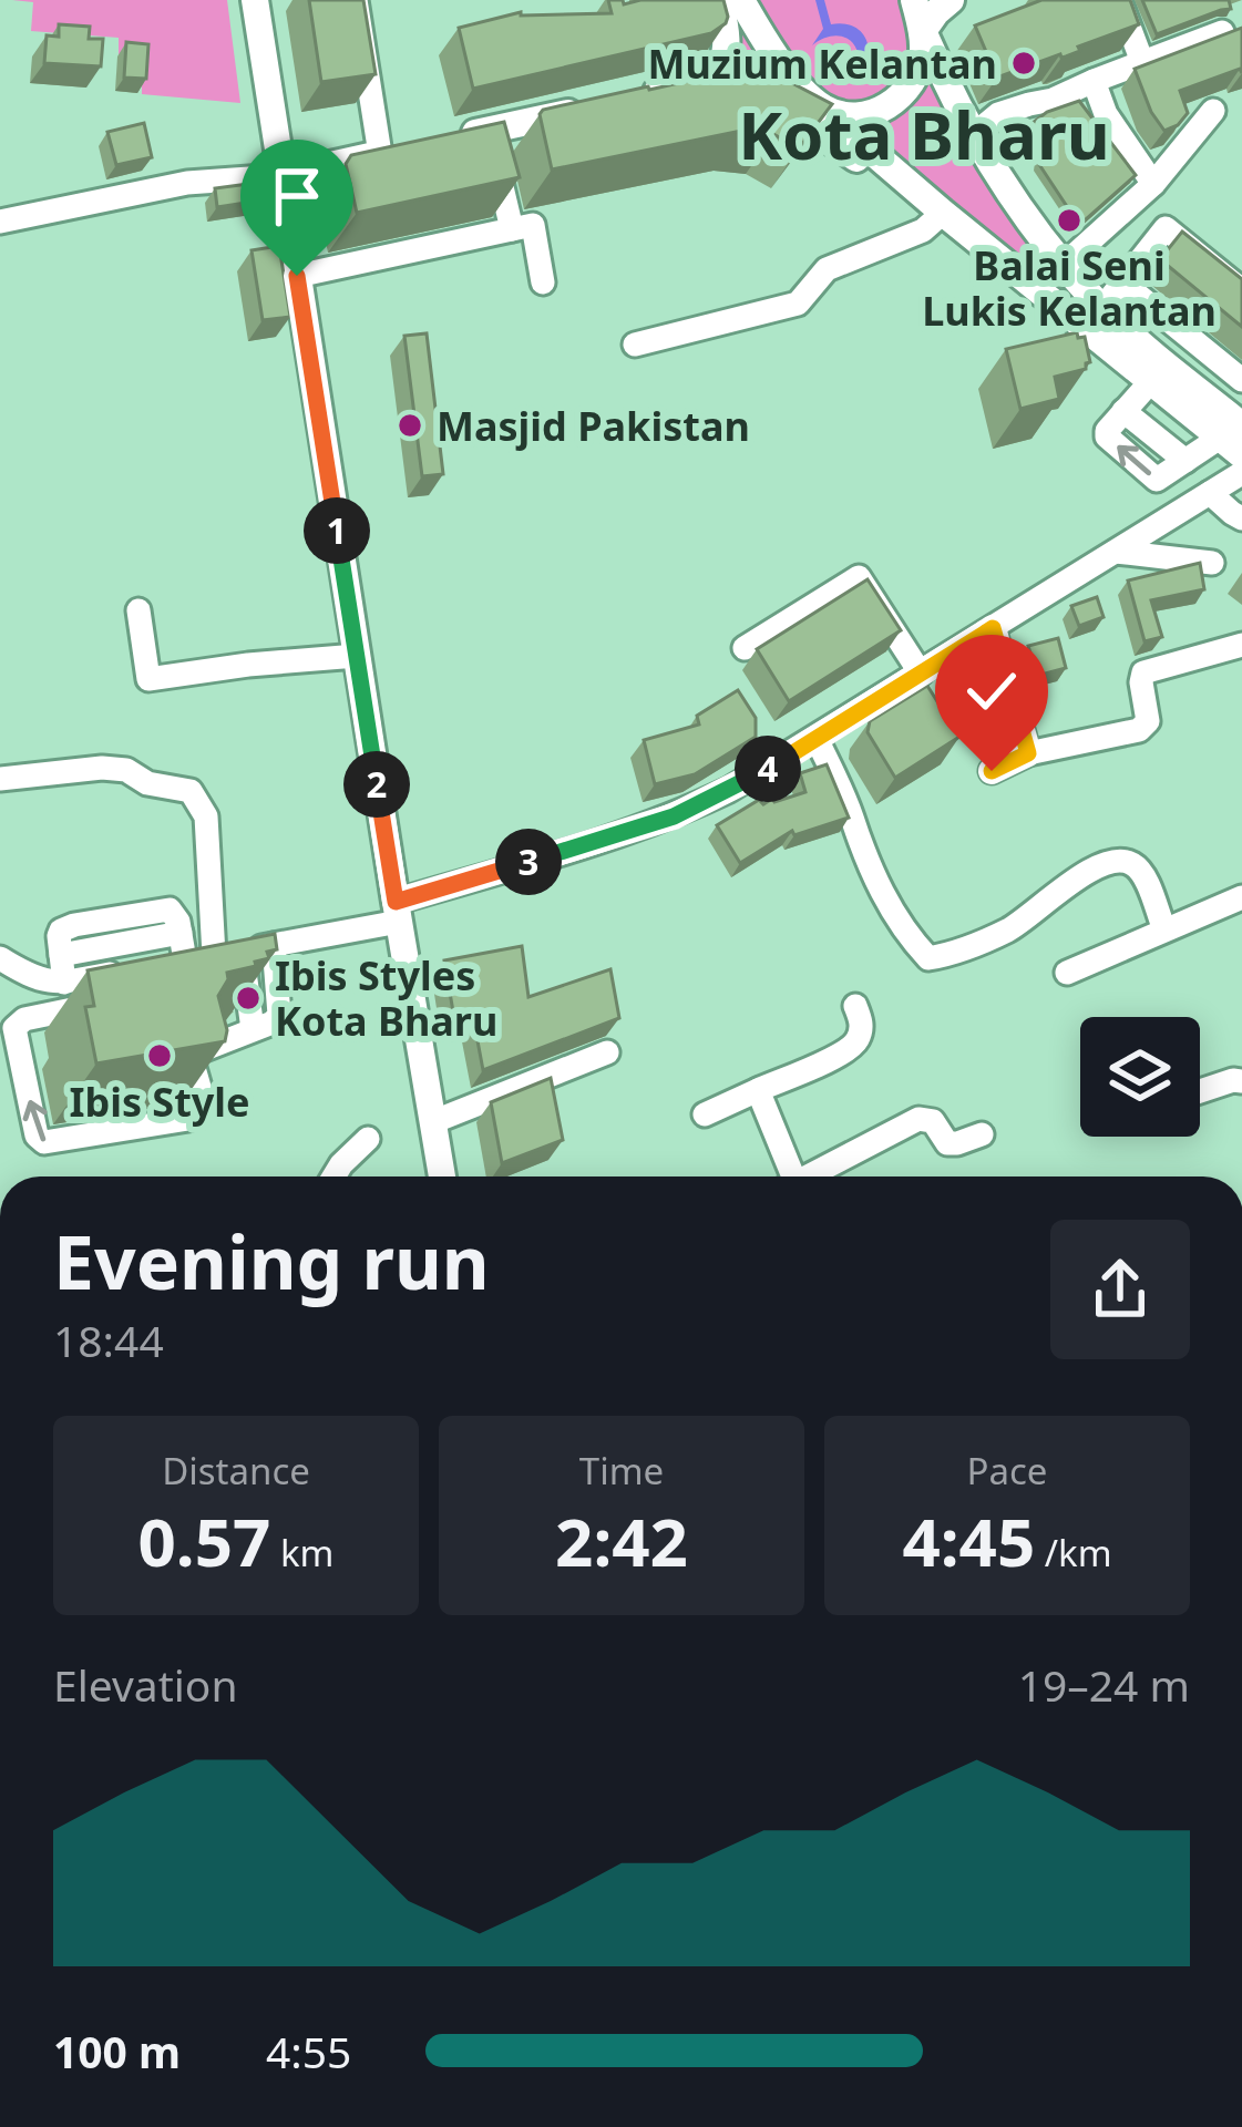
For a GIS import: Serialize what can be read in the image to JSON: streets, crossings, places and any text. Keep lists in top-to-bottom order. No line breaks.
{"districts":["Kota Bharu"],"places":["Muzium Kelantan","Balai Seni Lukis Kelantan","Masjid Pakistan","Ibis Styles Kota Bharu","Ibis Style"],"page":{"pins":["1","4","2","3"],"heading":["Evening run","18:44"],"stats":[["Distance","0.57 km"],["Time","2:42"],["Pace","4:45 /km"]],"chart":["Elevation","19–24 m"],"list":[{"name":"100 m","note":"4:55"}]}}
